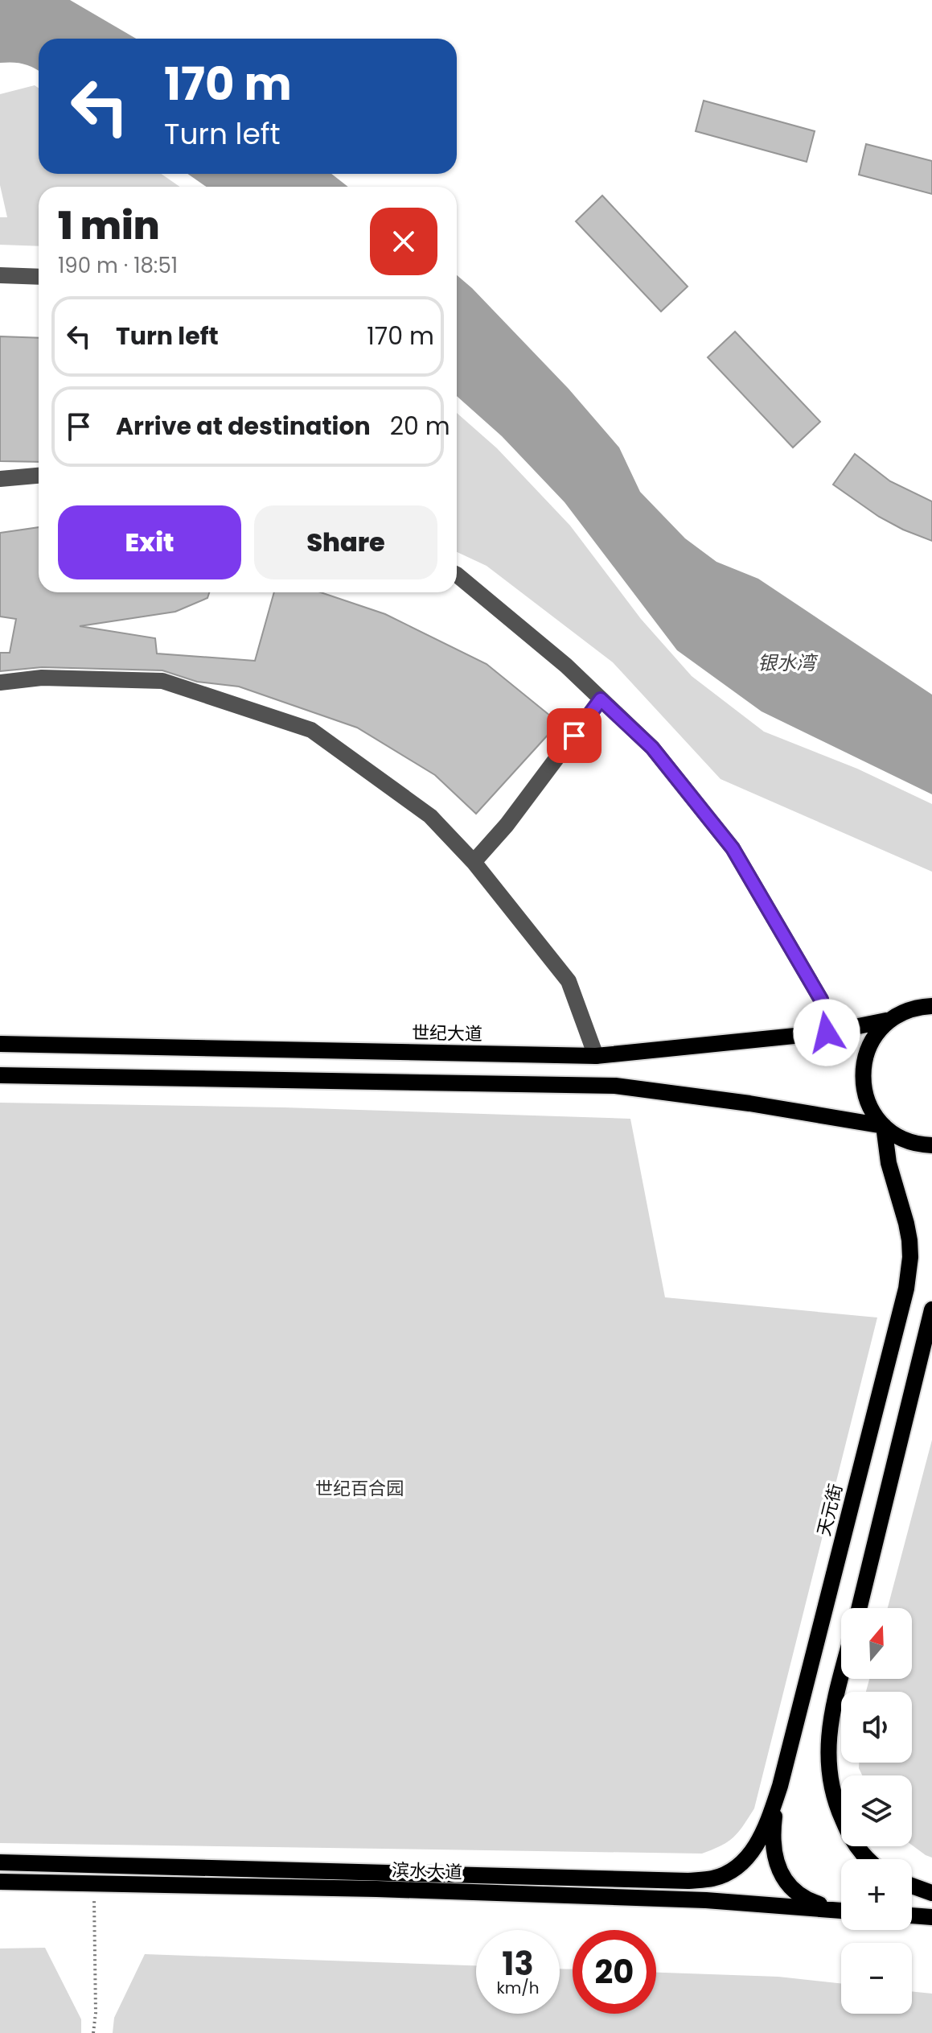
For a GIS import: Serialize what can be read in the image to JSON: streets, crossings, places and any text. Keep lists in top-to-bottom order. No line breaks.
{"streets":{"main road":["世纪大道","天元街","滨水大道"]},"crossings":[["天元街","滨水大道"]],"water":["银水湾"],"parks":["世纪百合园"],"north":"top","page":{"turn":["170 m","Turn left"],"heading":["1 min","190 m · 18:51"],"list":[{"name":"Turn left","value":"170 m"},{"name":"Arrive at destination","value":"20 m"}],"buttons":["Exit","Share"],"map_buttons":["+","−"],"speed":"13 km/h","limit":"20"}}
